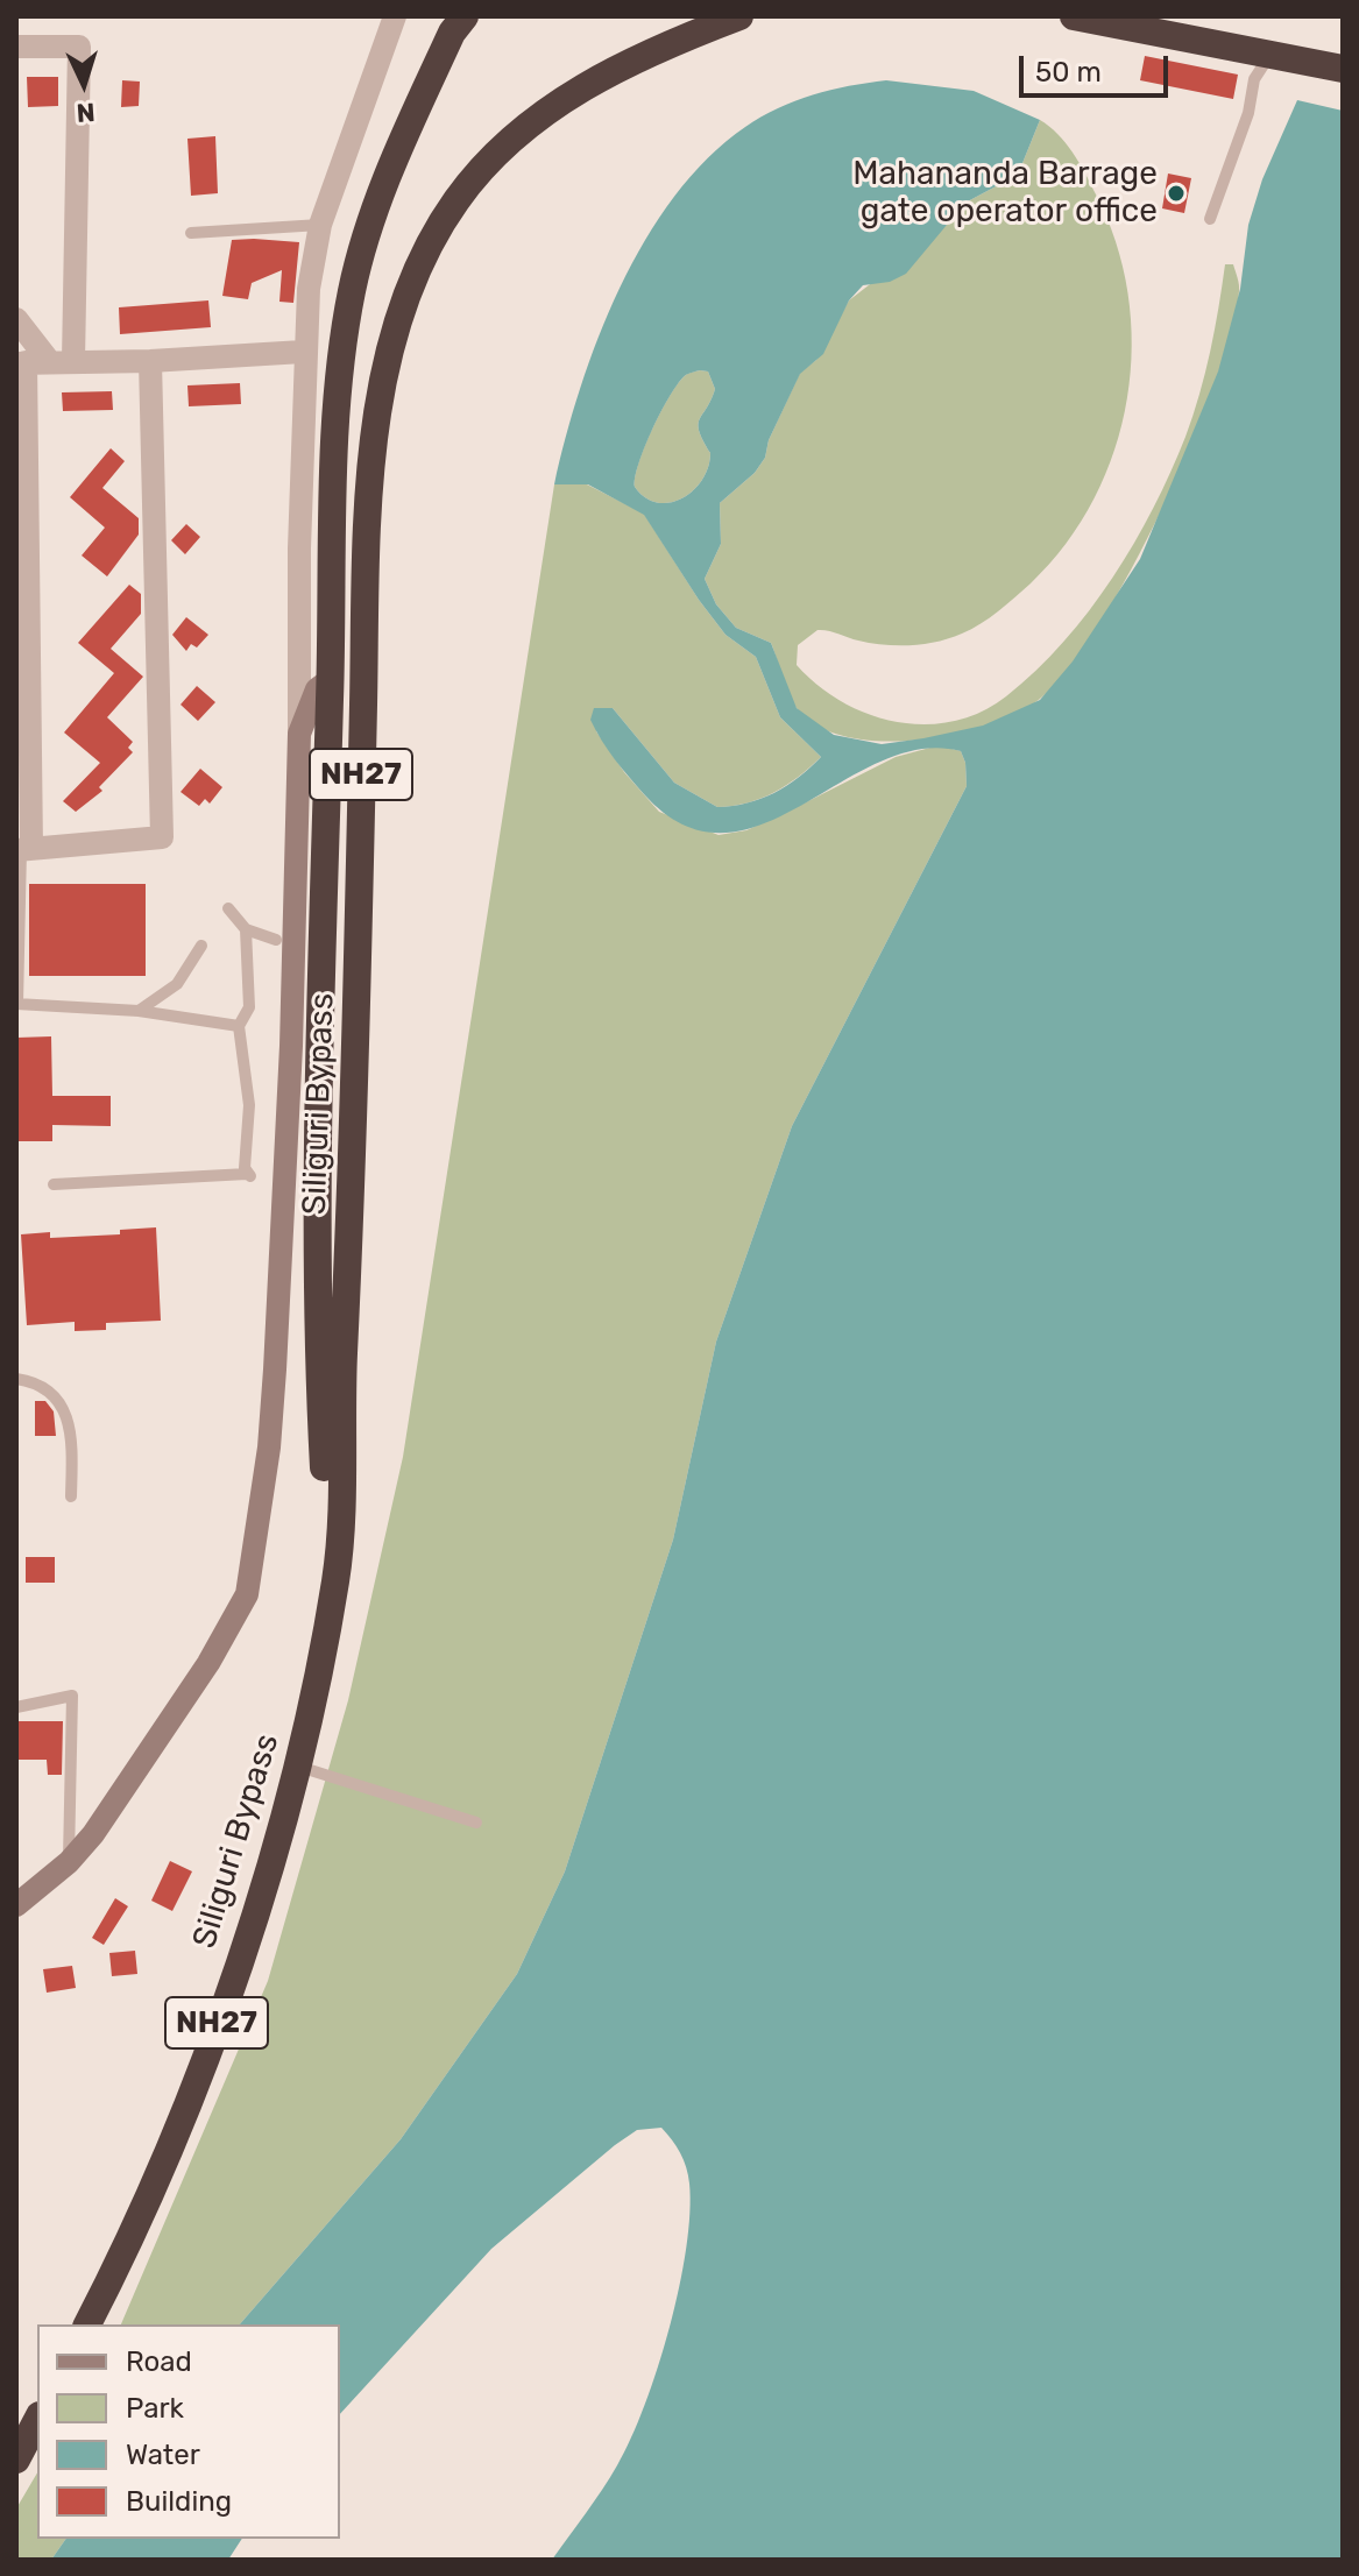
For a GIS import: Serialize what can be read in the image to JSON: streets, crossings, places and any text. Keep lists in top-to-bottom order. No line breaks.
{"streets":{"highway":["NH27","Siliguri Bypass"]},"crossings":[["NH27","Siliguri Bypass"]],"places":["Mahananda Barrage gate operator office"],"legend":["Road","Park","Water","Building"],"scale_bar":"50 m","north":"bottom"}
